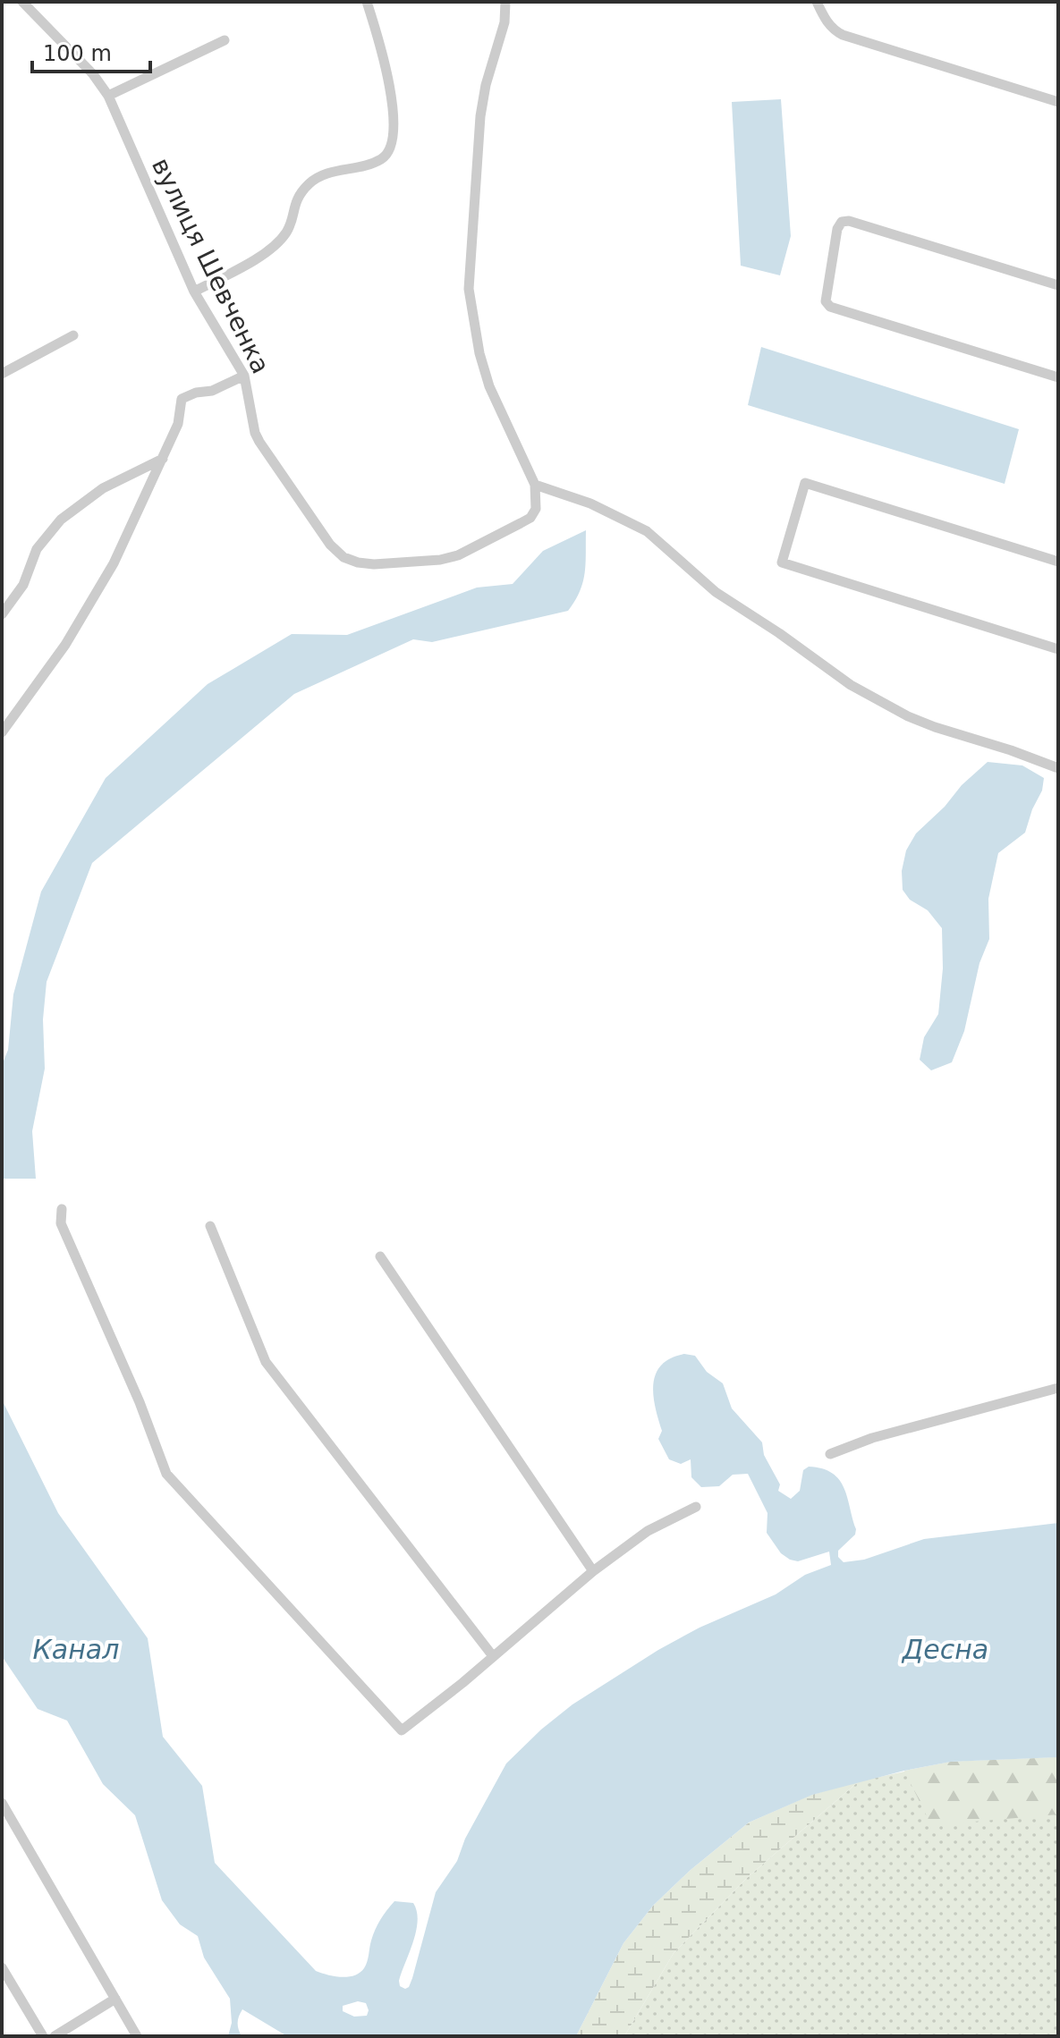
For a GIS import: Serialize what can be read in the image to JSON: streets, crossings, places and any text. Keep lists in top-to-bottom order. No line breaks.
{"streets":{"street":["вулиця Шевченка"]},"water":["Канал","Десна"],"scale_bar":"100 m"}
